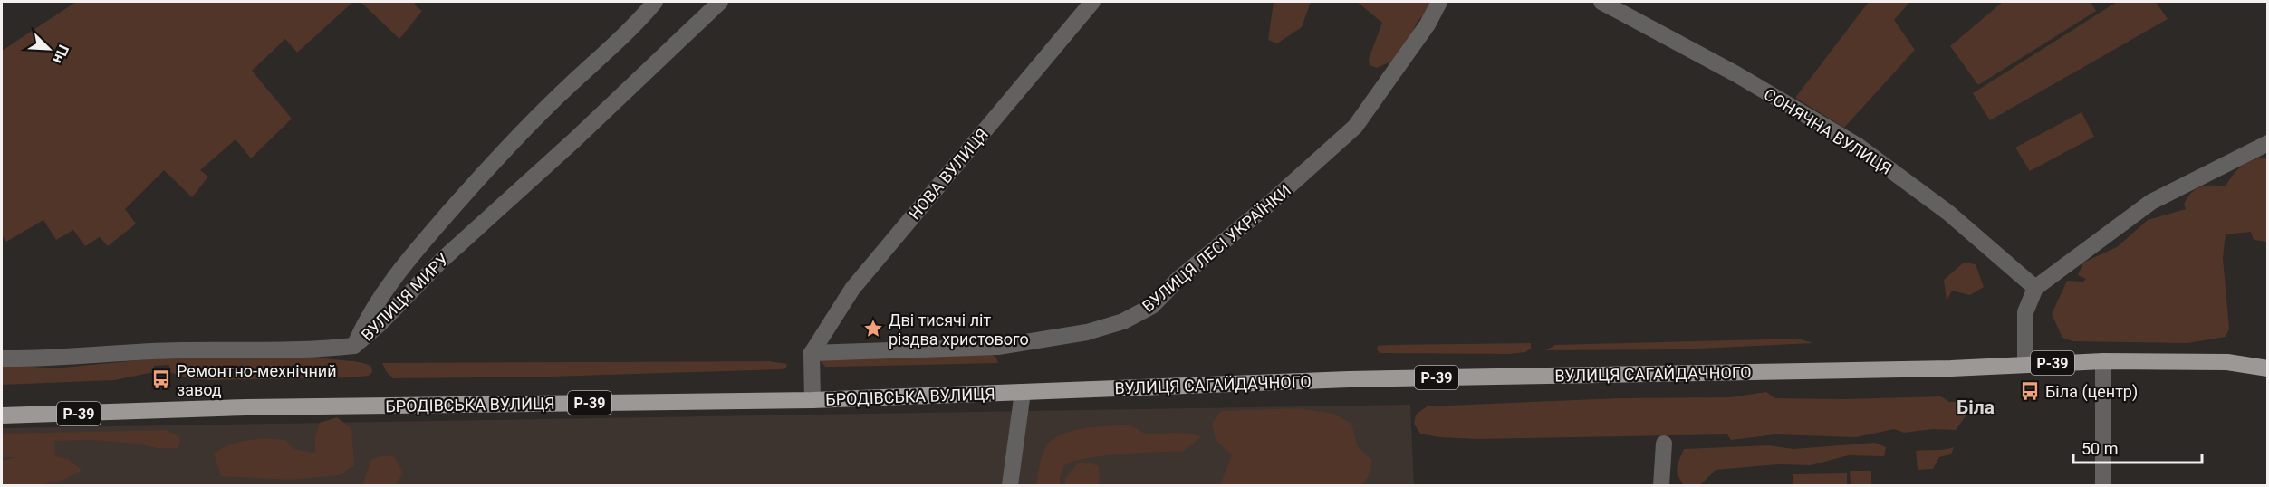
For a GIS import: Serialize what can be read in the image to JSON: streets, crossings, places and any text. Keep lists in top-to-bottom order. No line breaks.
{"streets":{"main road":["Р-39","ВУЛИЦЯ САГАЙДАЧНОГО","БРОДІВСЬКА ВУЛИЦЯ"],"street":["СОНЯЧНА ВУЛИЦЯ","НОВА ВУЛИЦЯ","ВУЛИЦЯ ЛЕСІ УКРАЇНКИ","ВУЛИЦЯ МИРУ"]},"crossings":[["НОВА ВУЛИЦЯ","ВУЛИЦЯ ЛЕСІ УКРАЇНКИ"],["ВУЛИЦЯ САГАЙДАЧНОГО","БРОДІВСЬКА ВУЛИЦЯ"]],"districts":["Біла"],"places":{"place":["Дві тисячі літ різдва христового"],"bus stop":["Ремонтно-мехнічний завод","Біла (центр)"]},"scale_bar":"50 m","north":"bottom right"}
